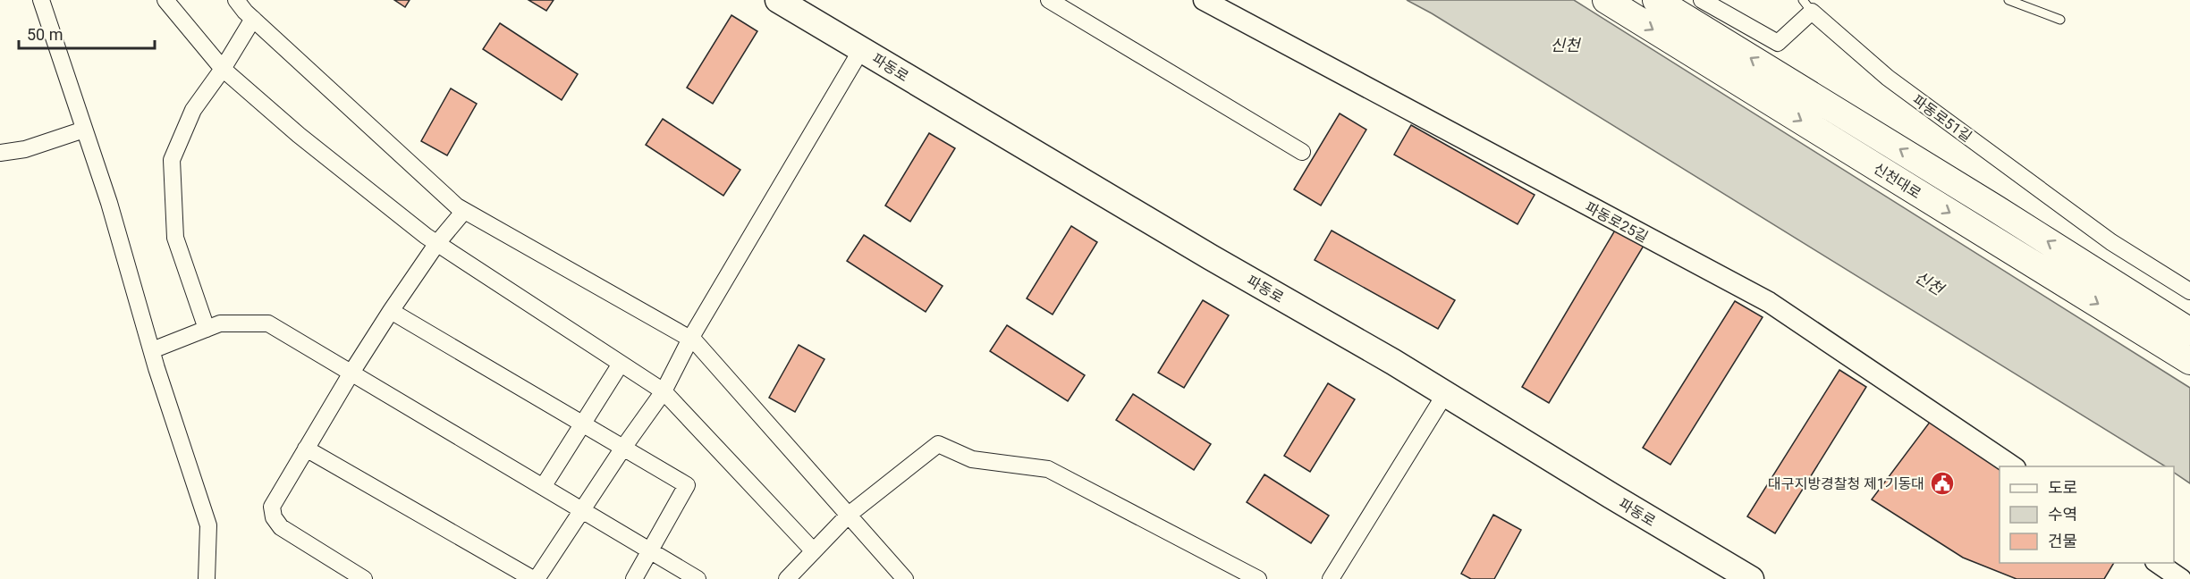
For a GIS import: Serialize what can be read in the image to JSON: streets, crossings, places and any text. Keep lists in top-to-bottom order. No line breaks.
{"streets":{"highway":["신천대로"],"main road":["파동로"],"street":["파동로51길","파동로25길"]},"water":["신천"],"places":{"public building":["대구지방경찰청 제1기동대"]},"legend":["도로","수역","건물"],"scale_bar":"50 m"}
